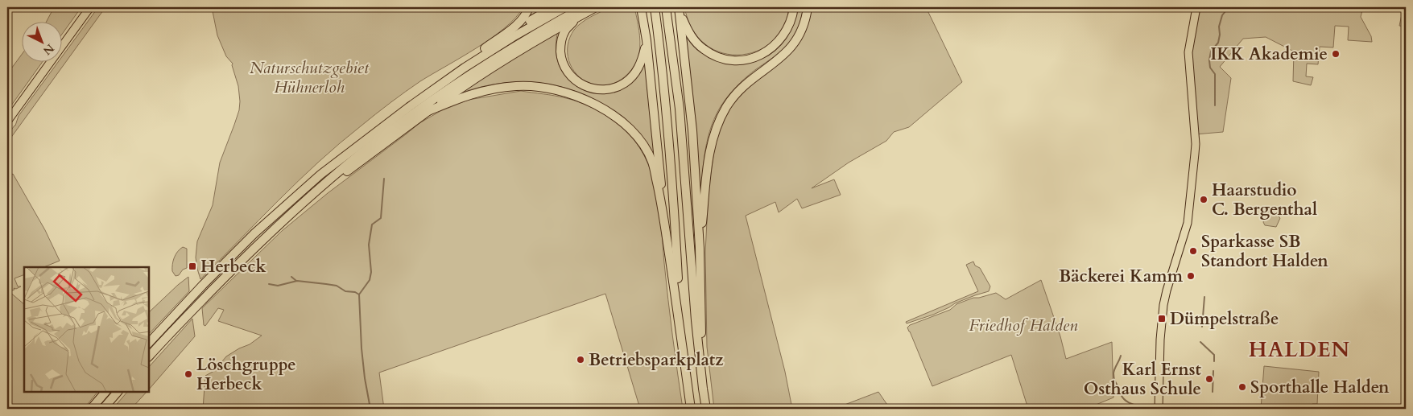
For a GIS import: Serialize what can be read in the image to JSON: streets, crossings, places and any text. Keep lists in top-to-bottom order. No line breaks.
{"districts":["HALDEN"],"parks":["Naturschutzgebiet Hühnerloh","Friedhof Halden"],"places":{"other":["IKK Akademie","Haarstudio C. Bergenthal","Sparkasse SB Standort Halden","Bäckerei Kamm","Betriebsparkplatz","Löschgruppe Herbeck","Karl Ernst Osthaus Schule","Sporthalle Halden"],"transit":["Herbeck","Dümpelstraße"]},"north":"bottom right"}
